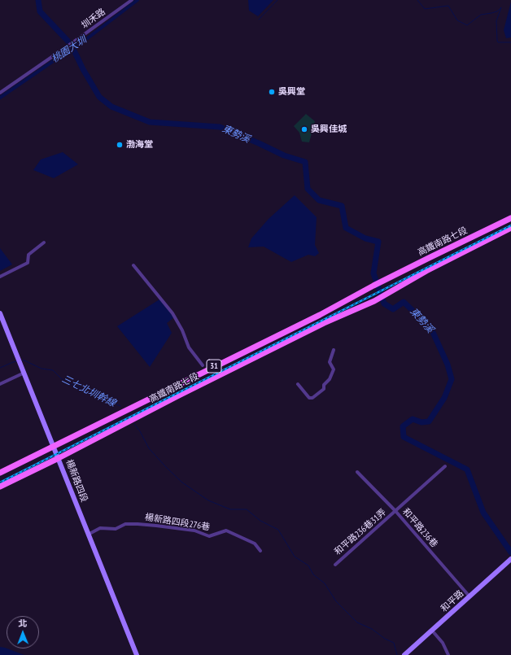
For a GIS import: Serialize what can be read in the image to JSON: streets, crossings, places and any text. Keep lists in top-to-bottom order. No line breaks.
{"streets":{"main road":["高鐵南路七段","31","楊新路四段","和平路"],"street":["圳禾路","楊新路四段276巷","和平路236巷","和平路236巷31弄"]},"crossings":[["高鐵南路七段","楊新路四段"],["楊新路四段","楊新路四段276巷"],["和平路236巷","和平路236巷31弄"],["和平路236巷","和平路"]],"water":["桃園大圳","東勢溪","三七北圳幹線"],"places":["吳興堂","吳興佳城","渤海堂"],"north":"top"}
